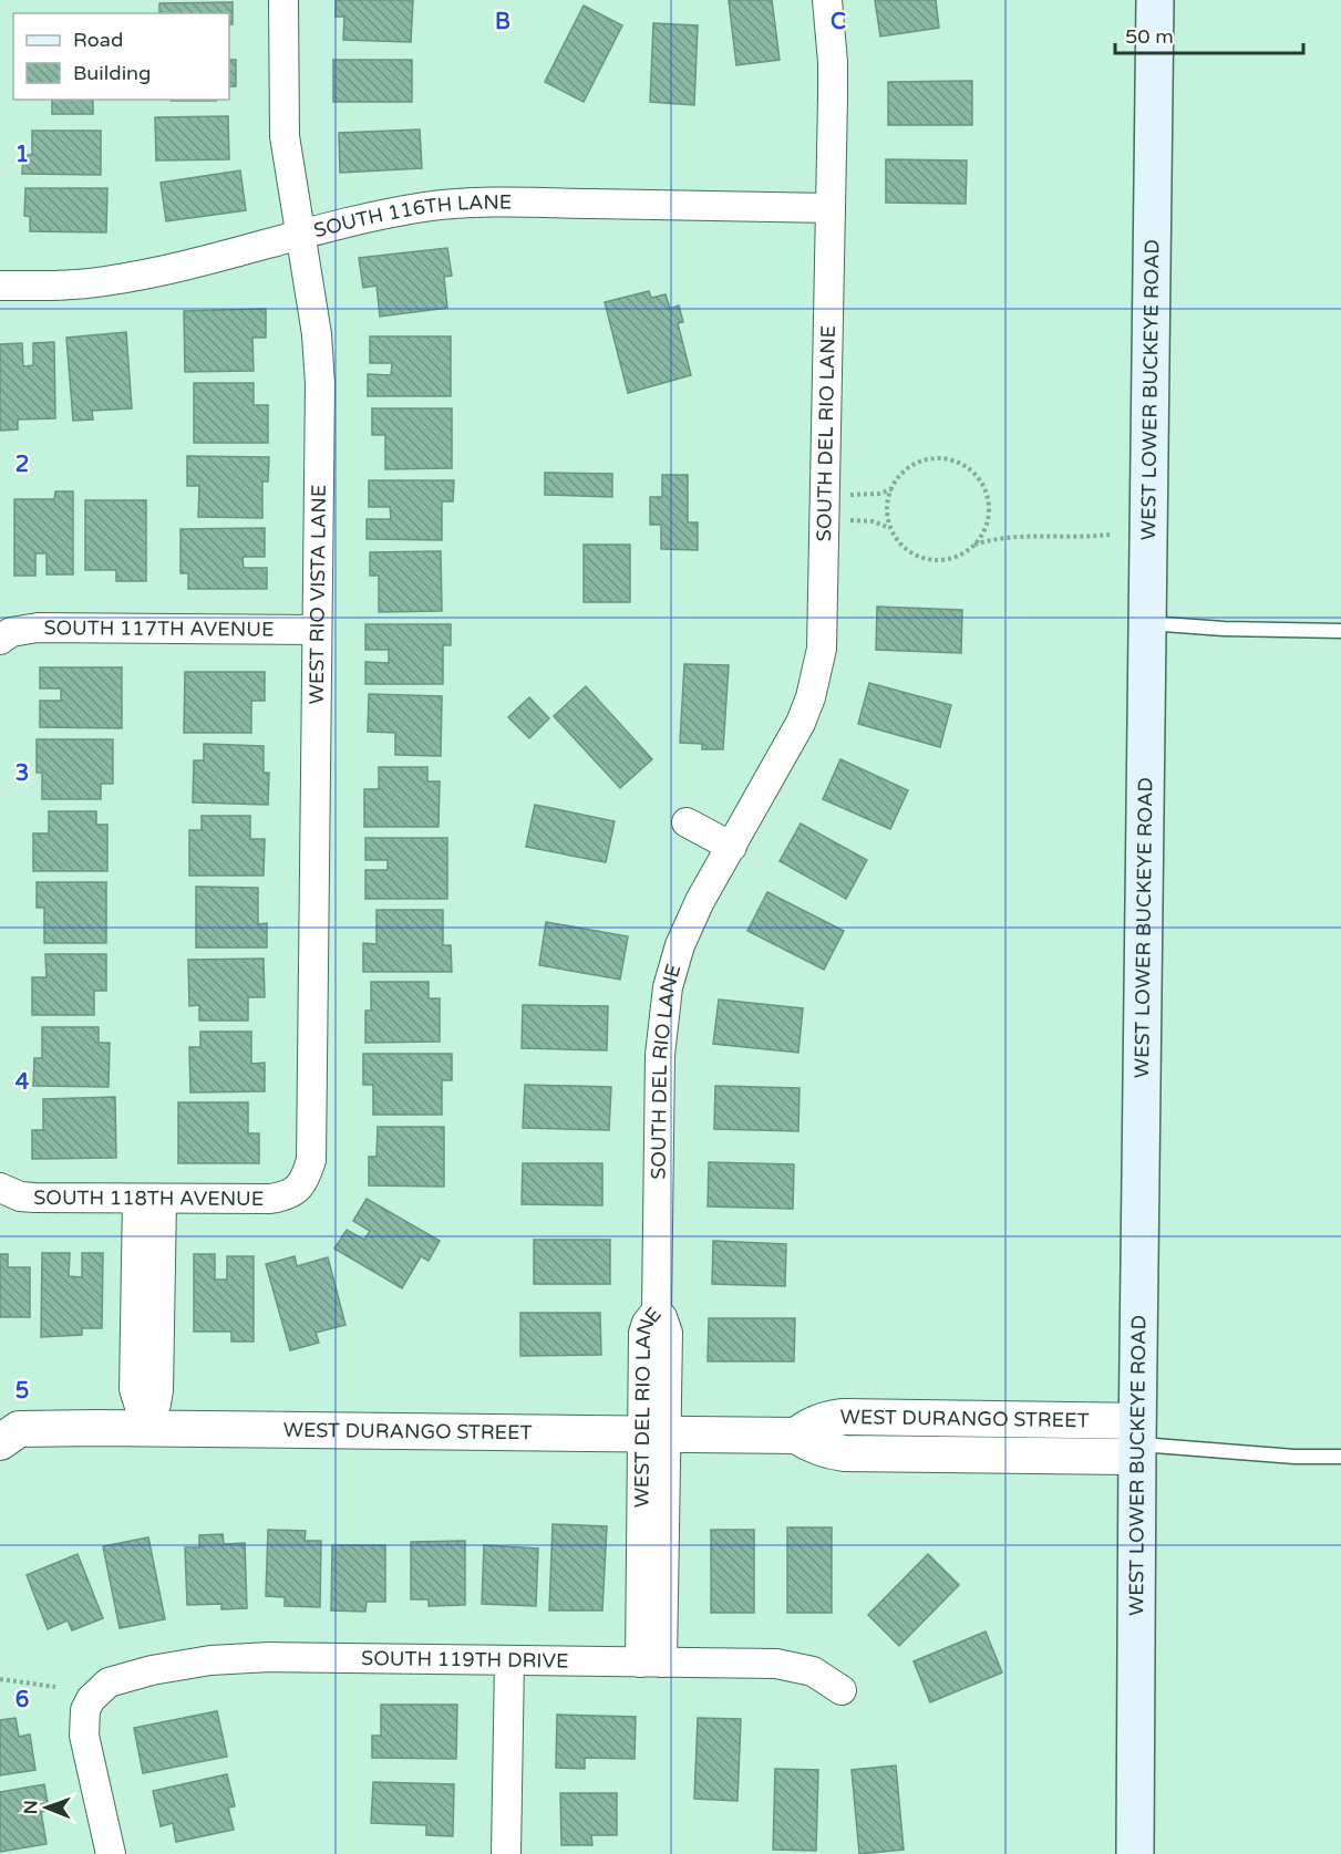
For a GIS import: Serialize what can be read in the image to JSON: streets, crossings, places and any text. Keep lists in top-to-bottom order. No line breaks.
{"streets":{"main road":["WEST LOWER BUCKEYE ROAD"],"street":["SOUTH 116TH LANE","SOUTH DEL RIO LANE","WEST RIO VISTA LANE","SOUTH 117TH AVENUE","SOUTH 118TH AVENUE","WEST DEL RIO LANE","WEST DURANGO STREET","SOUTH 119TH DRIVE"]},"crossings":[["SOUTH 116TH LANE","SOUTH DEL RIO LANE"],["SOUTH 116TH LANE","WEST RIO VISTA LANE"],["WEST LOWER BUCKEYE ROAD","WEST DURANGO STREET"],["SOUTH DEL RIO LANE","WEST DEL RIO LANE"],["WEST RIO VISTA LANE","SOUTH 117TH AVENUE"],["WEST RIO VISTA LANE","SOUTH 118TH AVENUE"],["WEST DEL RIO LANE","WEST DURANGO STREET"],["WEST DEL RIO LANE","SOUTH 119TH DRIVE"]],"legend":["Road","Building"],"scale_bar":"50 m","north":"left","grid":{"columns":["B","C"],"rows":["1","2","3","4","5","6"]}}
